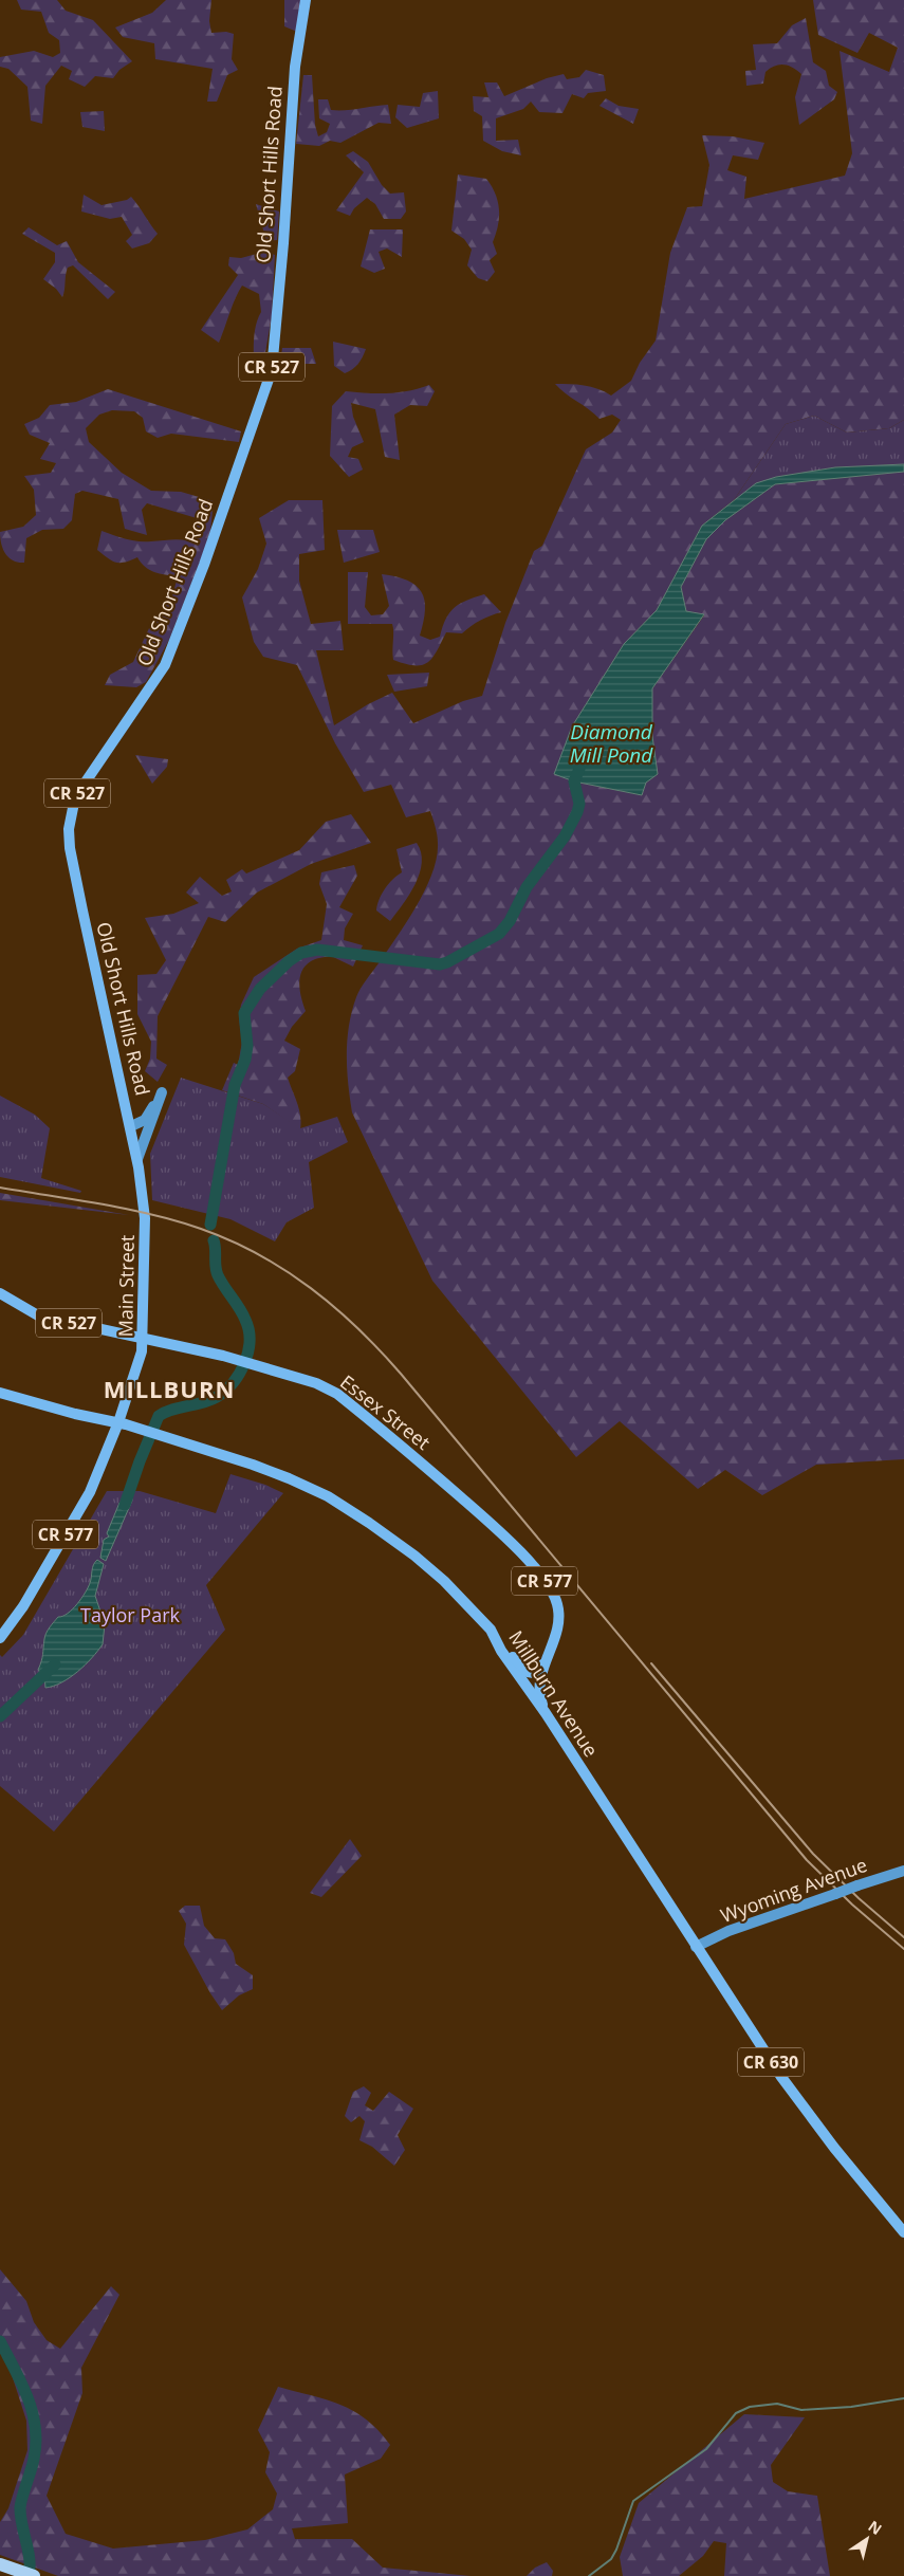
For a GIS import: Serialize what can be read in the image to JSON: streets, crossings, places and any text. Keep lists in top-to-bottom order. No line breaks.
{"streets":{"main road":["Old Short Hills Road","CR 527","Main Street","Essex Street","CR 577","Millburn Avenue","Wyoming Avenue","CR 630"]},"crossings":[["Old Short Hills Road","Main Street"],["Main Street","Essex Street"],["Main Street","Millburn Avenue"],["Essex Street","Millburn Avenue"],["Millburn Avenue","Wyoming Avenue"]],"districts":["MILLBURN"],"water":["Diamond Mill Pond"],"parks":["Taylor Park"],"north":"top right"}
